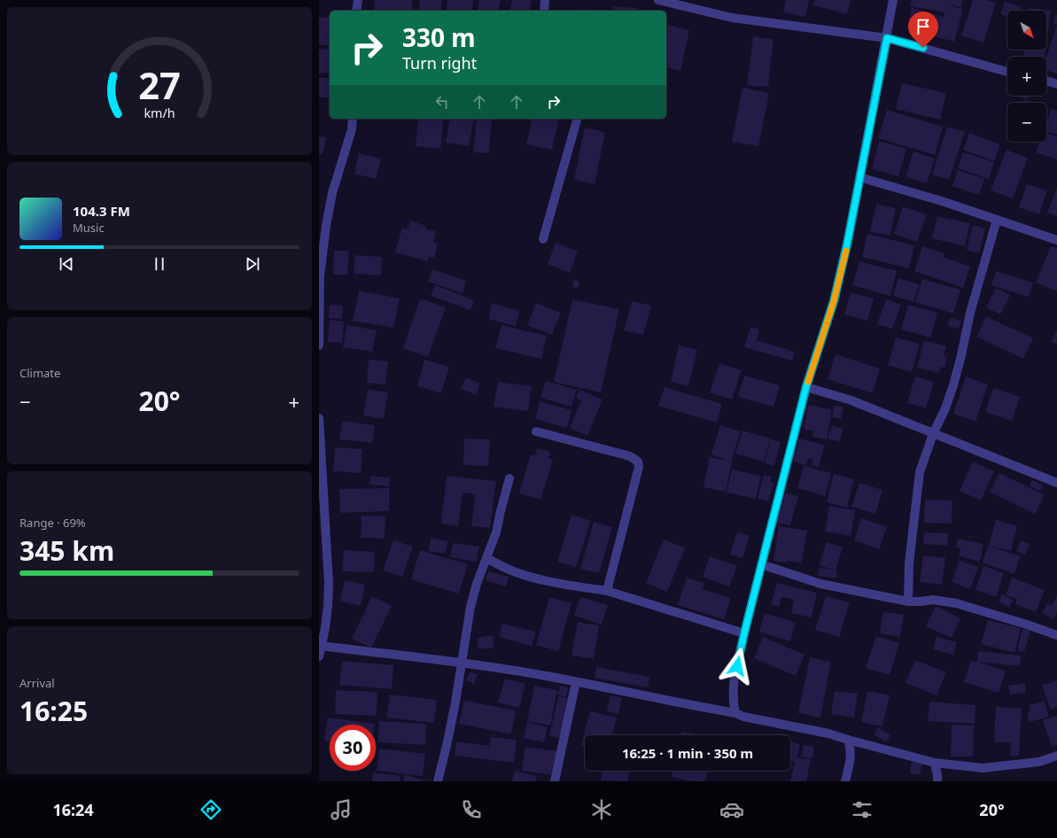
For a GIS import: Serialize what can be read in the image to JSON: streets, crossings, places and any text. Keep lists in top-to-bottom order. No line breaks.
{"north":"bottom right","page":{"map_buttons":["+","−"],"turn":["330 m","Turn right"],"song":["104.3 FM","Music"],"tile":["Climate",["Range · 69%","345 km"],["Arrival","16:25"]],"heat":["−","20°","+"],"limit":"30","trip":"16:25 · 1 min · 350 m","tabs":["16:24","20°"],"gauge":["27","km/h"]}}
